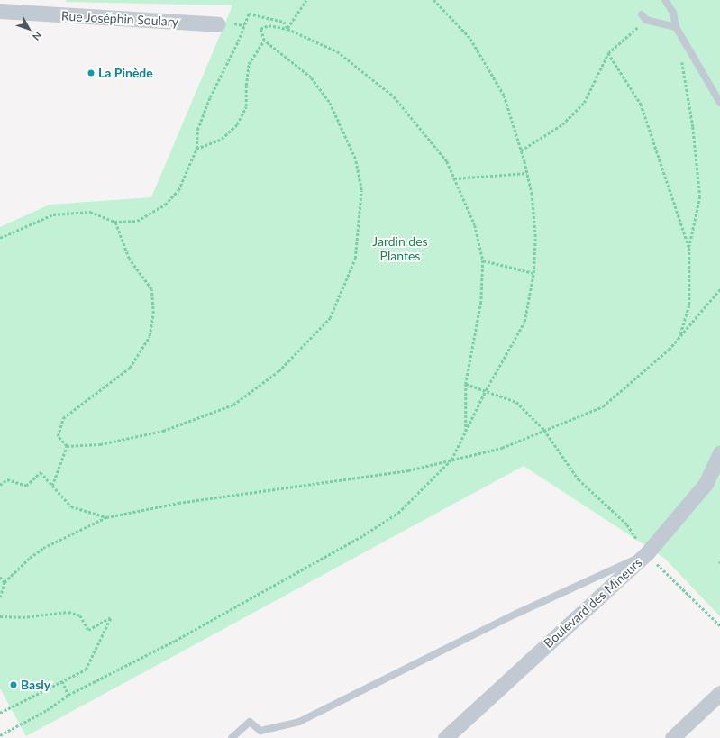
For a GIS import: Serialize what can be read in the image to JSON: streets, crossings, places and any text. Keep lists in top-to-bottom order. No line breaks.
{"streets":{"street":["Rue Joséphin Soulary","Boulevard des Mineurs"]},"parks":["Jardin des Plantes"],"places":["La Pinède","Basly"],"north":"bottom right"}
